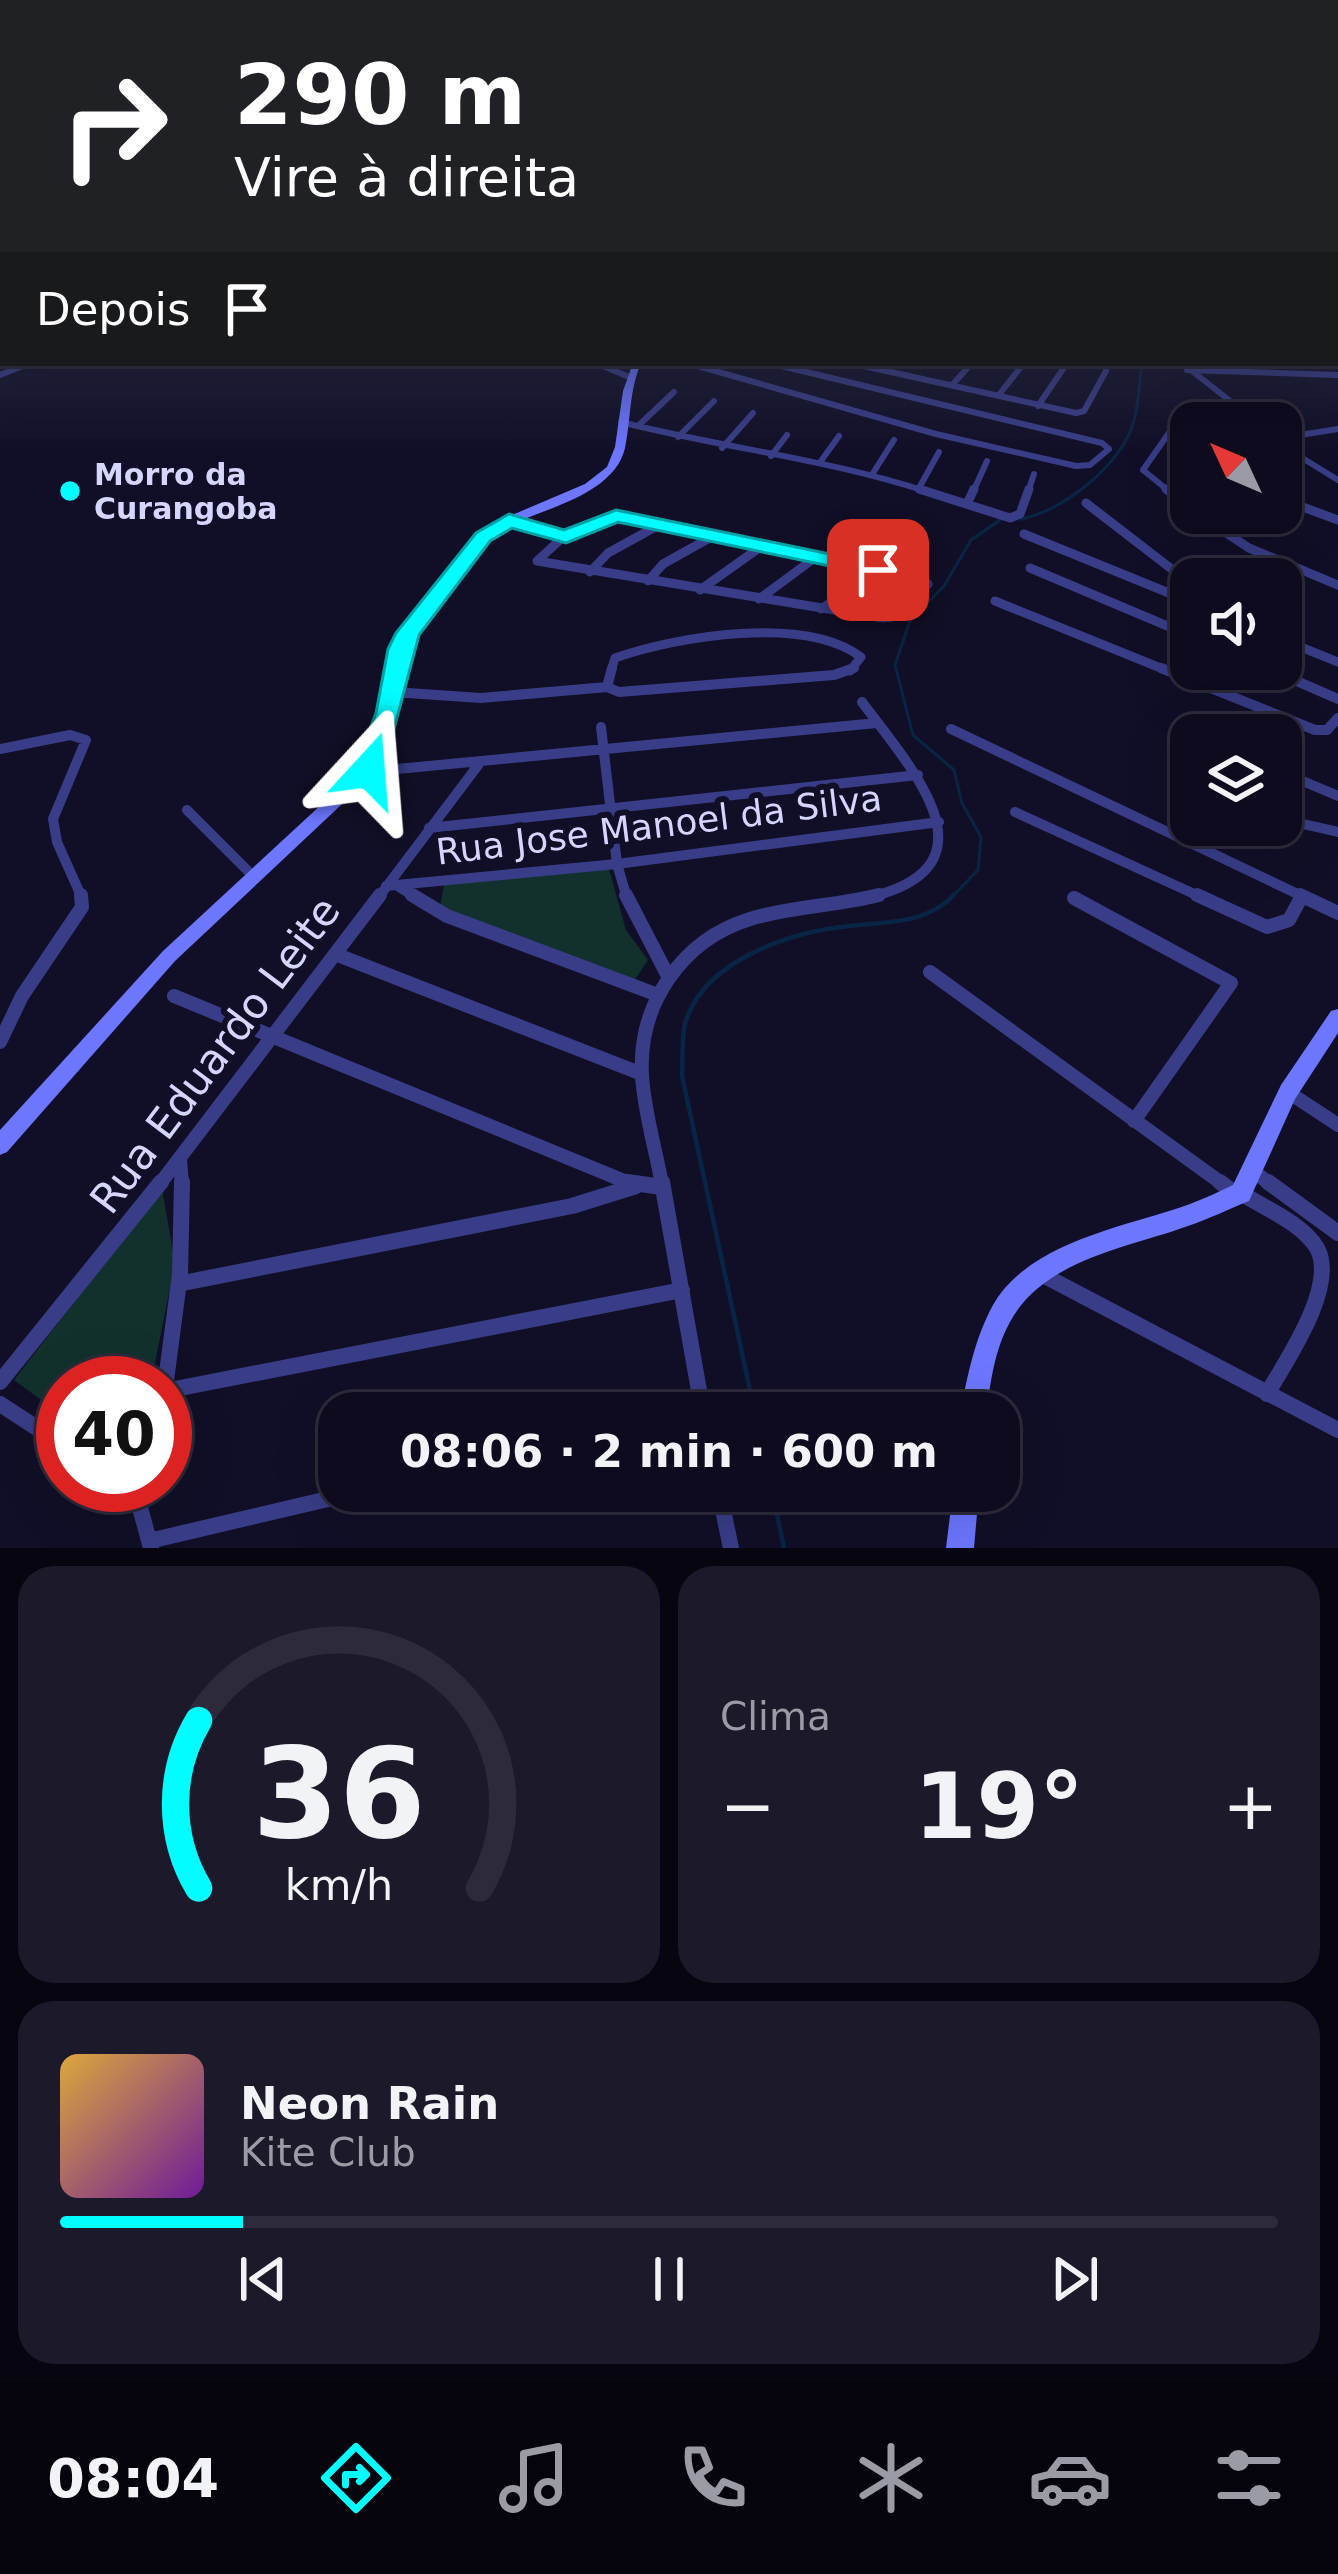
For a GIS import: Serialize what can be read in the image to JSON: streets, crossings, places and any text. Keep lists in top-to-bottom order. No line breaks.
{"streets":{"street":["Rua Jose Manoel da Silva","Rua Eduardo Leite"]},"crossings":[["Rua Jose Manoel da Silva","Rua Eduardo Leite"]],"places":["Morro da Curangoba"],"north":"top left","page":{"turn":["290 m","Vire à direita"],"then":"Depois","limit":"40","trip":"08:06 · 2 min · 600 m","tile":"Clima","heat":["−","19°","+"],"song":["Neon Rain","Kite Club"],"tabs":"08:04","gauge":["36","km/h"]}}
